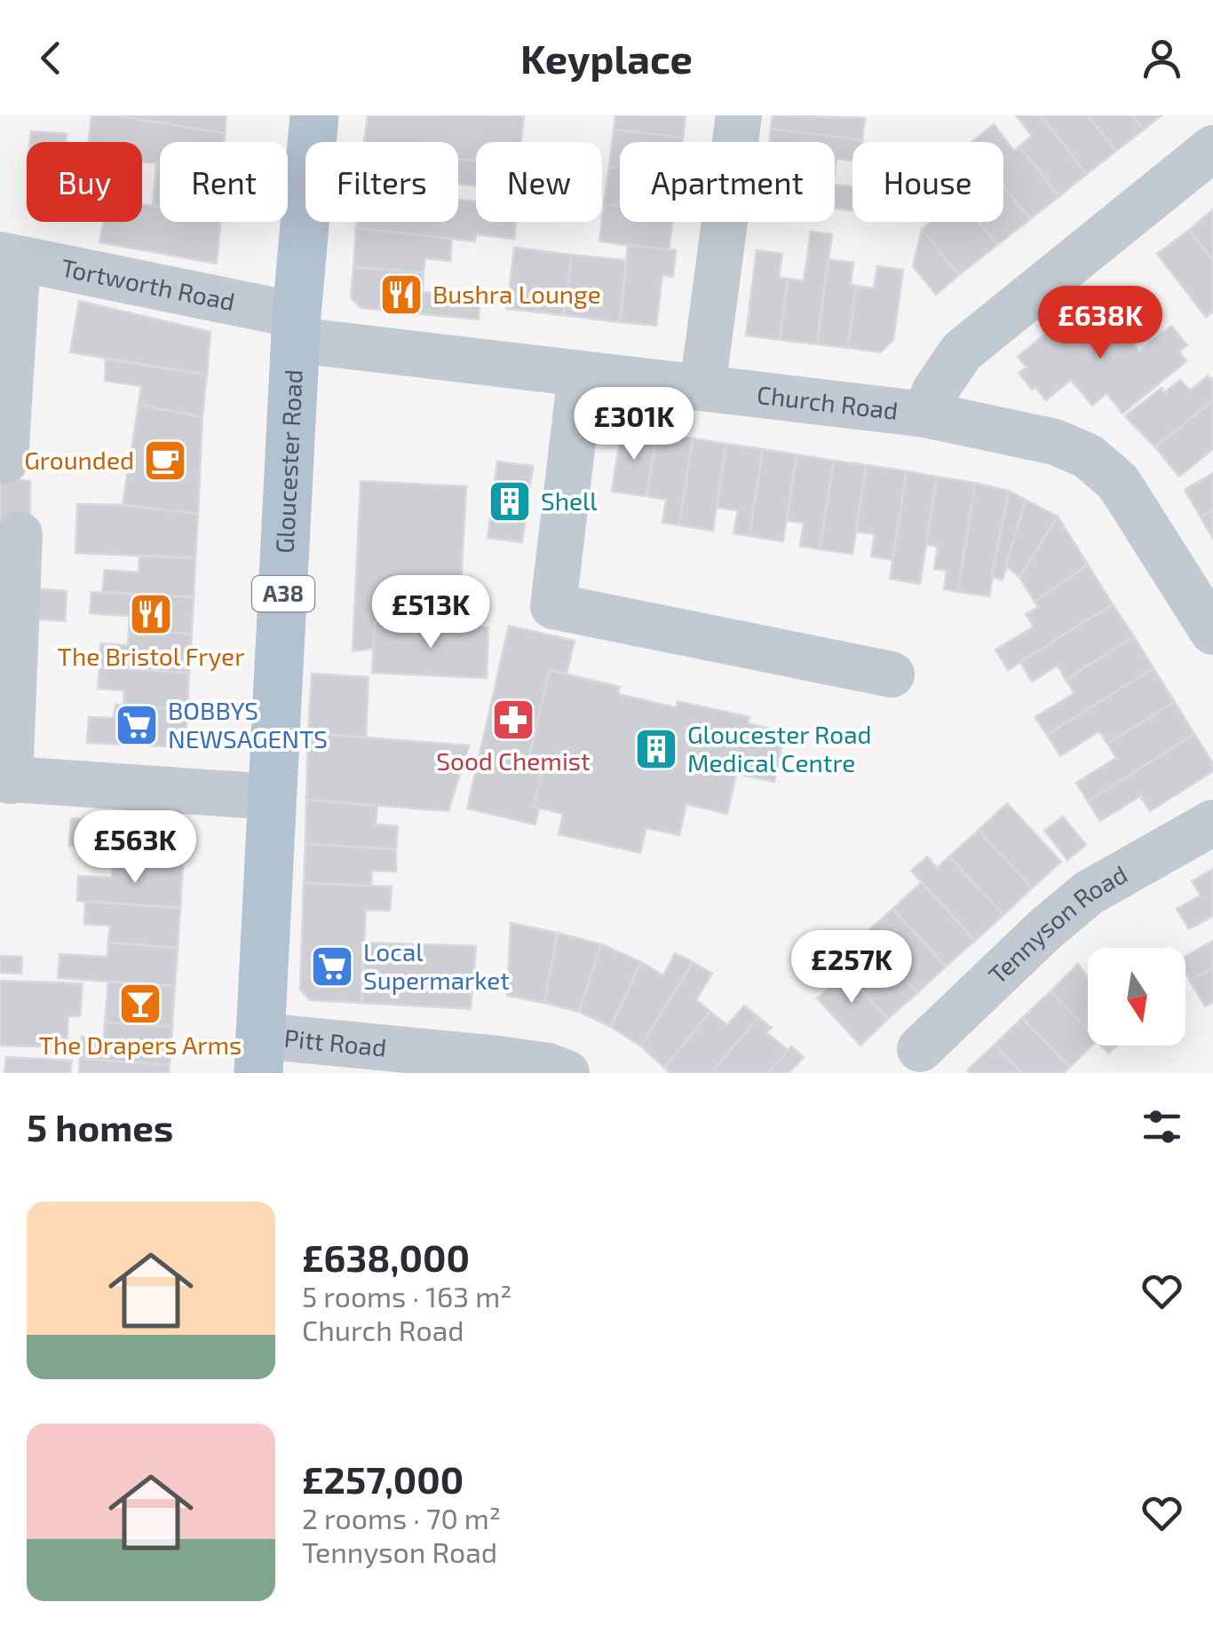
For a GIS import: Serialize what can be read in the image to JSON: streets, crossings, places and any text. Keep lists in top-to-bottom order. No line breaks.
{"streets":{"main road":["Gloucester Road","A38"],"street":["Tortworth Road","Church Road","Tennyson Road","Pitt Road"]},"crossings":[["Tortworth Road","Church Road"],["Tortworth Road","Gloucester Road"],["Church Road","Gloucester Road"],["Gloucester Road","Pitt Road"]],"places":{"restaurant":["Bushra Lounge","The Bristol Fryer"],"cafe":["Grounded"],"building":["Shell","Gloucester Road Medical Centre"],"pharmacy":["Sood Chemist"],"supermarket":["BOBBYS NEWSAGENTS","Local Supermarket"],"bar":["The Drapers Arms"]},"north":"bottom","page":{"header":"Keyplace","chip":["Buy","Rent","Filters","New","Apartment","House"],"price":["£638K","£301K","£513K","£563K","£257K"],"heading":"5 homes","list":[{"name":"£638,000","note":"5 rooms · 163 m² · Church Road"},{"name":"£257,000","note":"2 rooms · 70 m² · Tennyson Road"}]}}
